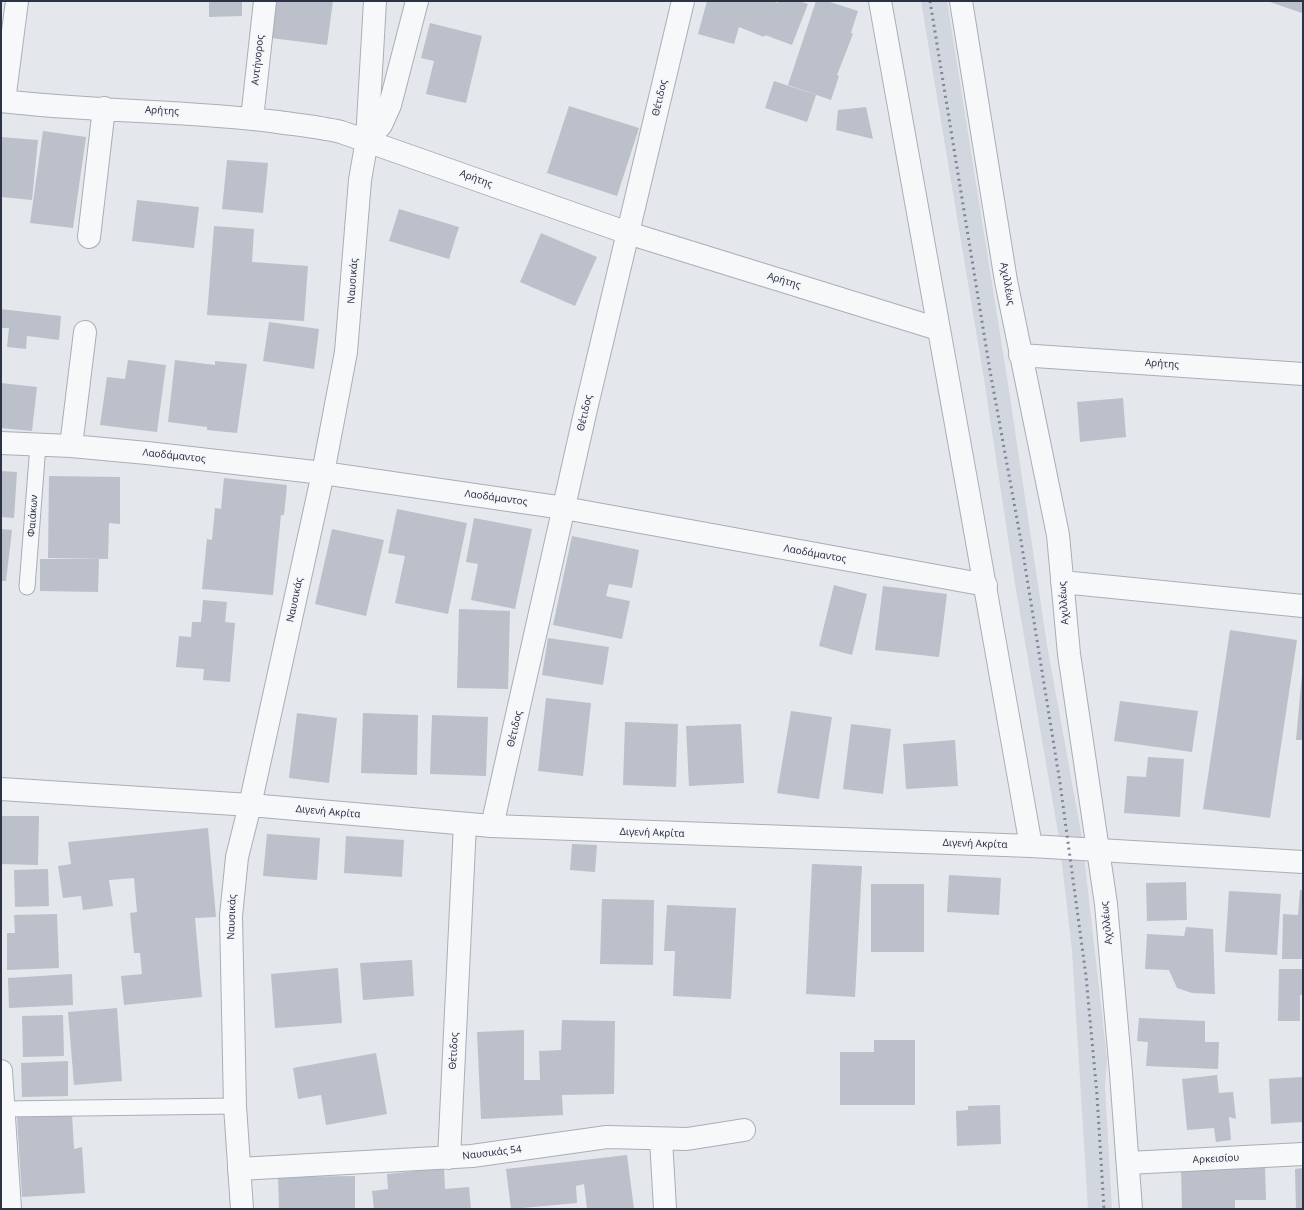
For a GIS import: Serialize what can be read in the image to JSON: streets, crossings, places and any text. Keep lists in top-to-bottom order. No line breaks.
{"streets":{"street":["Αντήνορος","Θέτιδος","Αρήτης","Ναυσικάς","Αχιλλέως","Λαοδάμαντος","Διγενή Ακρίτα","Ναυσικάς 54","Αρκεισίου"],"lane":["Φαιάκων"]},"crossings":[["Αντήνορος","Αρήτης"],["Θέτιδος","Αρήτης"],["Θέτιδος","Λαοδάμαντος"],["Θέτιδος","Διγενή Ακρίτα"],["Θέτιδος","Ναυσικάς 54"],["Αρήτης","Ναυσικάς"],["Αρήτης","Αχιλλέως"],["Ναυσικάς","Λαοδάμαντος"],["Ναυσικάς","Διγενή Ακρίτα"],["Ναυσικάς","Ναυσικάς 54"],["Αχιλλέως","Διγενή Ακρίτα"],["Αχιλλέως","Αρκεισίου"],["Λαοδάμαντος","Φαιάκων"]]}
